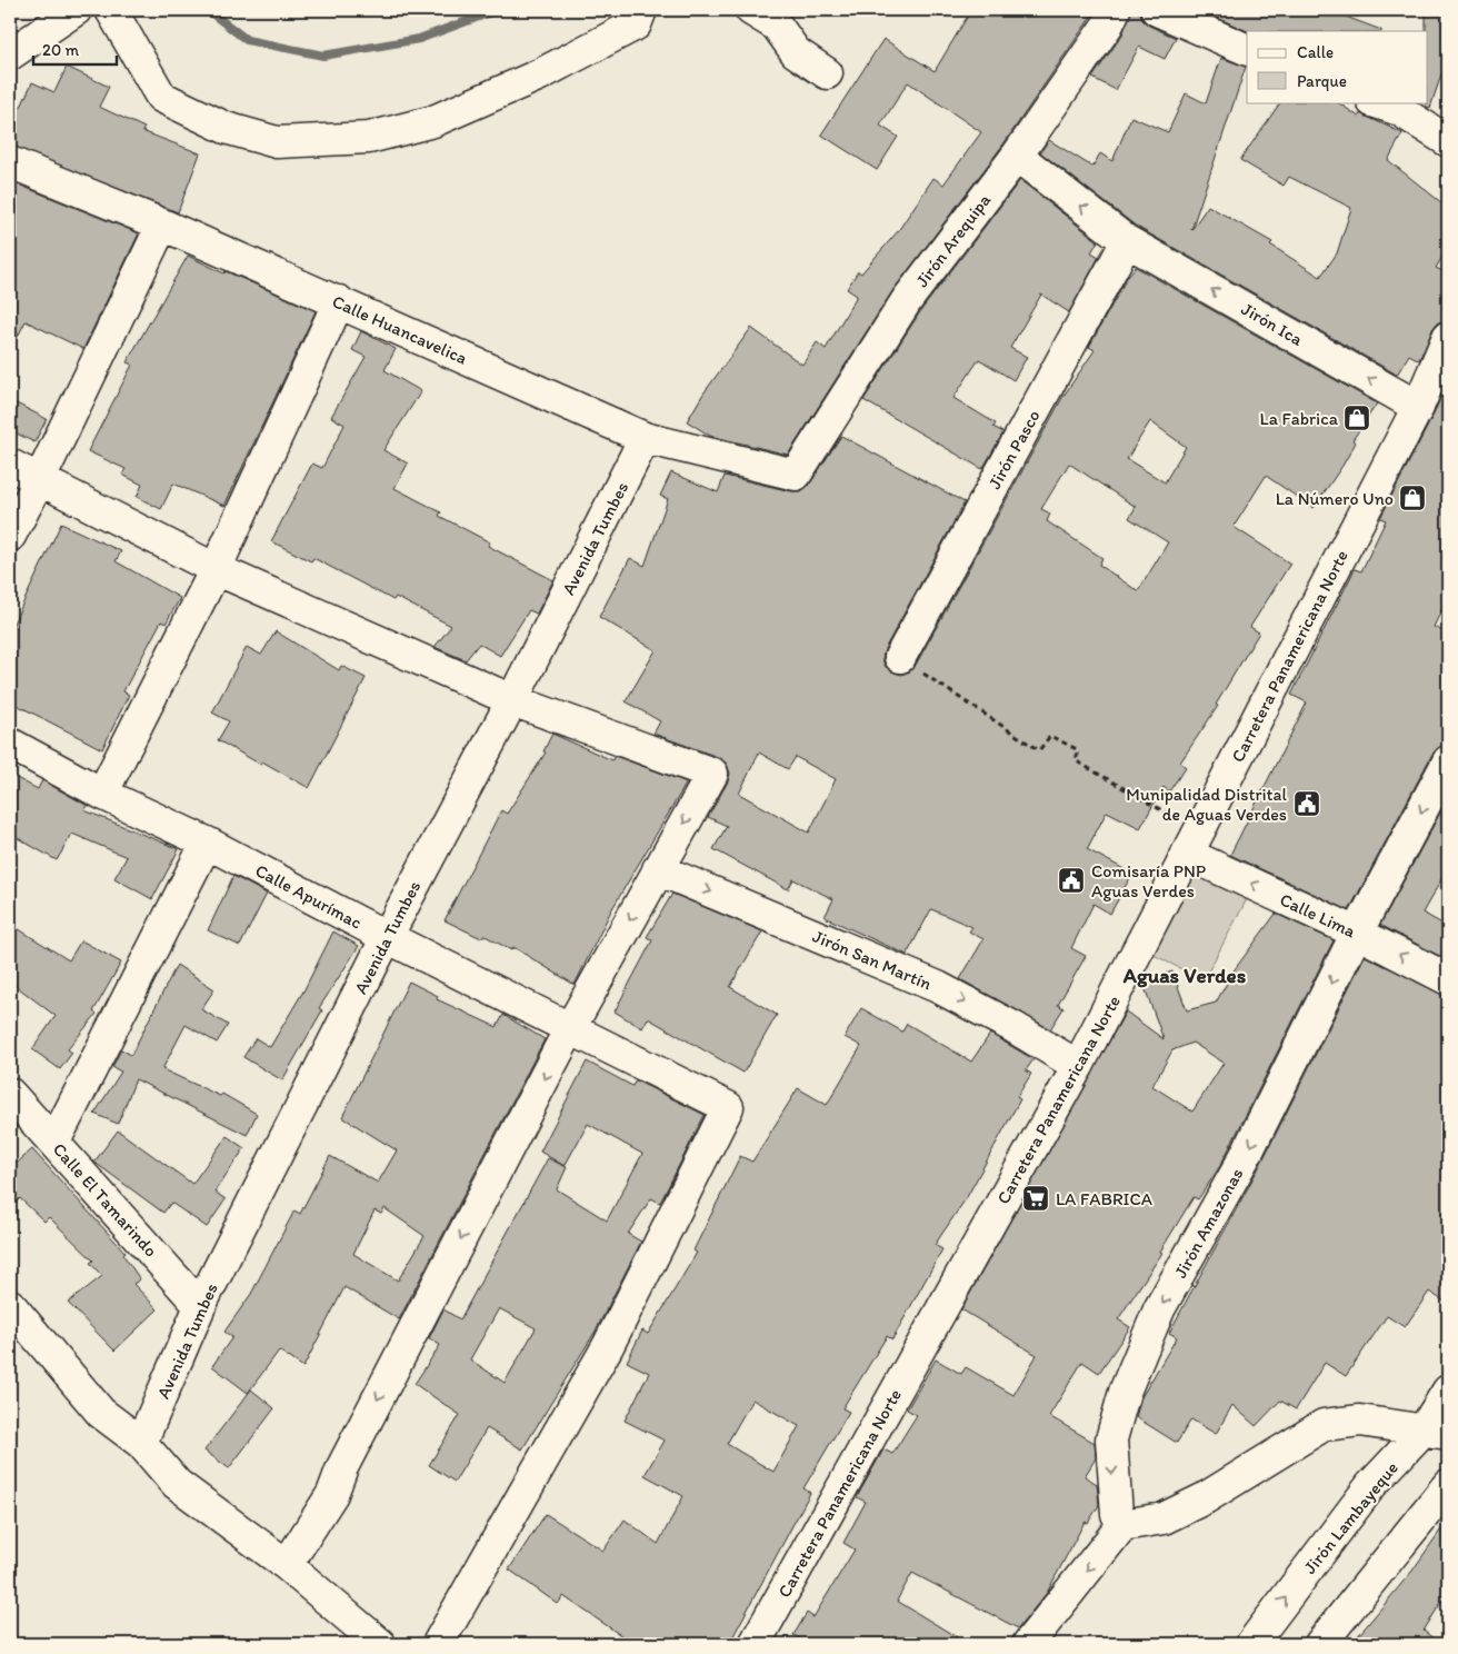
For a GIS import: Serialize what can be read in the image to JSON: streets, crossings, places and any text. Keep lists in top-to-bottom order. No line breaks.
{"streets":{"street":["Jirón Arequipa","Jirón Ica","Calle Huancavelica","Jirón Pasco","Avenida Tumbes","Carretera Panamericana Norte","Calle Apurímac","Calle Lima","Jirón San Martín","Calle El Tamarindo","Jirón Amazonas","Jirón Lambayeque"]},"crossings":[["Jirón Arequipa","Jirón Ica"],["Jirón Arequipa","Calle Huancavelica"],["Jirón Ica","Jirón Pasco"],["Jirón Ica","Carretera Panamericana Norte"],["Calle Huancavelica","Avenida Tumbes"],["Avenida Tumbes","Calle Apurímac"],["Avenida Tumbes","Calle El Tamarindo"],["Carretera Panamericana Norte","Calle Lima"],["Carretera Panamericana Norte","Jirón San Martín"],["Calle Lima","Jirón Amazonas"]],"one_way":["Calle Lima","Jirón San Martín","Jirón Amazonas"],"districts":["Aguas Verdes"],"places":{"shop":["La Fabrica","La Número Uno"],"public building":["Munipalidad Distrital de Aguas Verdes","Comisaría PNP Aguas Verdes"],"supermarket":["LA FABRICA"]},"legend":["Calle","Parque"],"scale_bar":"20 m"}
